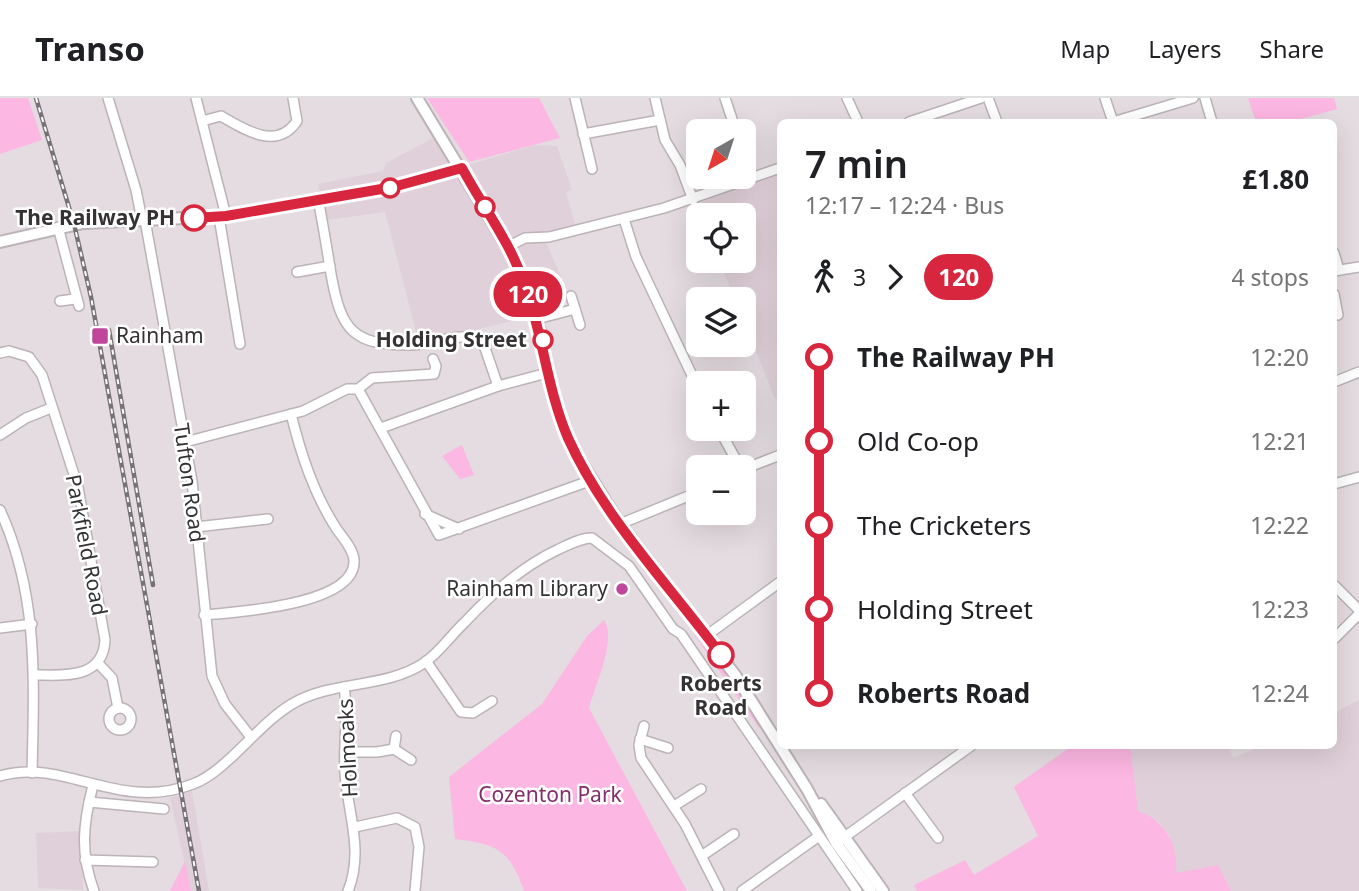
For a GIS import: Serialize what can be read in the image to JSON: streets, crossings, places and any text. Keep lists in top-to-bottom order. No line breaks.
{"streets":{"street":["Tufton Road","Parkfield Road","Holmoaks"]},"parks":["Cozenton Park"],"places":{"other":["The Railway PH","Holding Street","Rainham Library","Roberts Road"],"transit":["Rainham"]},"lines":["bus line 120"],"north":"bottom left","page":{"header":"Transo","nav":["Map","Layers","Share"],"on_map":"120","map_buttons":["+","−"],"heading":["7 min","12:17 – 12:24 · Bus","£1.80"],"legs":["3","120","4 stops"],"list":[{"name":"The Railway PH","value":"12:20"},{"name":"Old Co-op","value":"12:21"},{"name":"The Cricketers","value":"12:22"},{"name":"Holding Street","value":"12:23"},{"name":"Roberts Road","value":"12:24"}]}}
